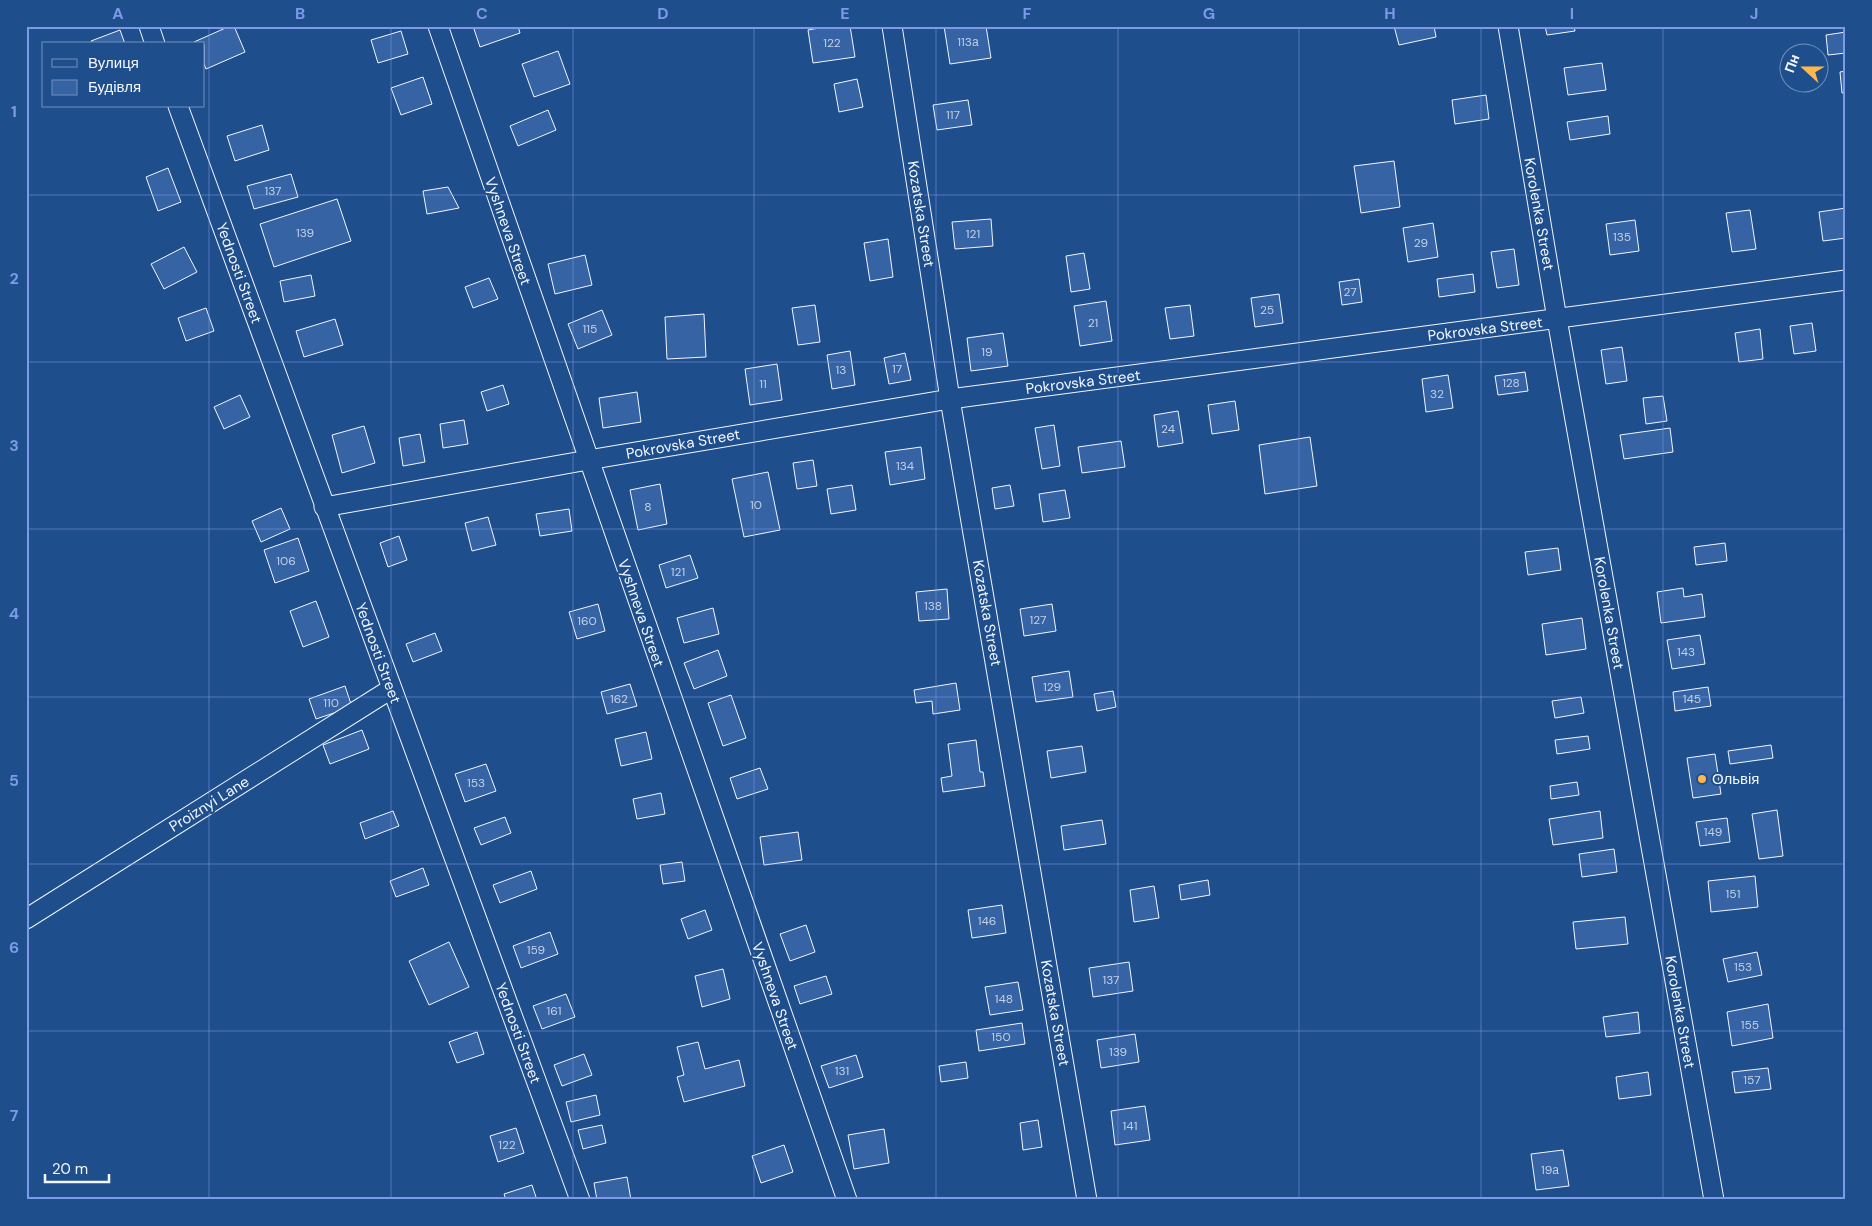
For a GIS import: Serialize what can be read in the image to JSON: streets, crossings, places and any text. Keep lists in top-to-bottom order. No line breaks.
{"streets":{"street":["Kozatska Street","Korolenka Street","Vyshneva Street","Yednosti Street","Pokrovska Street","Proiznyi Lane"]},"crossings":[["Kozatska Street","Pokrovska Street"],["Korolenka Street","Pokrovska Street"],["Vyshneva Street","Pokrovska Street"],["Yednosti Street","Pokrovska Street"],["Yednosti Street","Proiznyi Lane"]],"places":["Ольвія"],"house_numbers":["113а","122","117","137","139","121","135","29","27","25","21","115","19","17","13","128","11","32","24","134","10","8","106","121","138","127","160","143","129","162","145","110","153","149","151","146","159","153","137","148","161","155","150","139","131","157","141","122","19а"],"legend":["Вулиця","Будівля"],"scale_bar":"20 m","north":"left","grid":{"columns":["A","B","C","D","E","F","G","H","I","J"],"rows":["1","2","3","4","5","6","7"]}}
